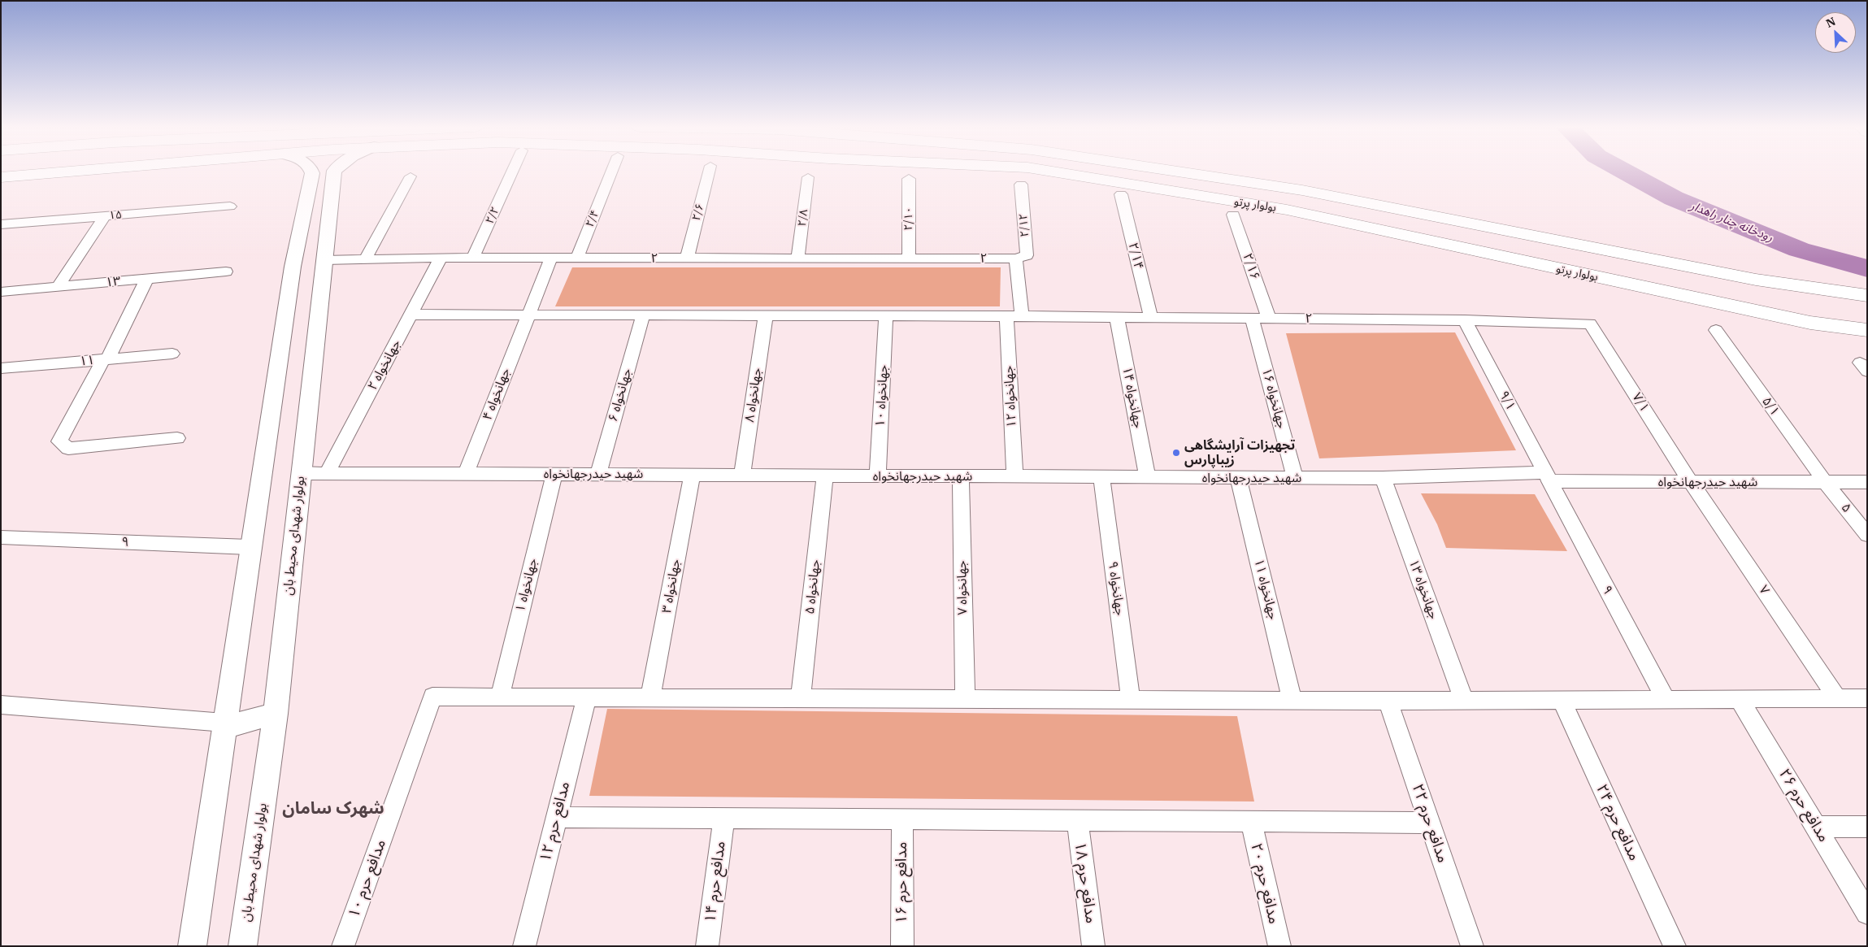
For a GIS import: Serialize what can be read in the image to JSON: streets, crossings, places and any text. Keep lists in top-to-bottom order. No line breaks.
{"streets":{"main road":["بولوار پرتو"],"street":["۲/۶","۱۵","۲/۲","۲/۸","۲/۴","۲/۱۰","۲/۱۲","۲/۱۴","۲","۲/۱۶","۱۳","۱۱","جهانخواه ۲","جهانخواه ۴","جهانخواه ۶","جهانخواه ۸","جهانخواه ۱۰","جهانخواه ۱۲","جهانخواه ۱۴","جهانخواه ۱۶","۹/۱","۷/۱","۵/۱","شهید حیدرجهانخواه","۵","بولوار شهدای محیط بان","۹","جهانخواه ۱","جهانخواه ۳","جهانخواه ۵","جهانخواه ۷","جهانخواه ۹","جهانخواه ۱۱","جهانخواه ۱۳","۷","مدافع حرم ۲۶","مدافع حرم ۱۲","مدافع حرم ۲۴","مدافع حرم ۲۲","مدافع حرم ۱۰","مدافع حرم ۱۴","مدافع حرم ۱۶","مدافع حرم ۱۸","مدافع حرم ۲۰"]},"crossings":[["۲/۶","۲"],["۲/۲","۲"],["۲/۸","۲"],["۲/۴","۲"],["۲/۱۰","۲"],["۲/۱۲","۲"],["۲/۱۴","۲"],["۲","۲/۱۶"],["۲","جهانخواه ۲"],["۲","جهانخواه ۴"],["۲","جهانخواه ۶"],["۲","جهانخواه ۸"],["۲","جهانخواه ۱۰"],["۲","جهانخواه ۱۲"],["۲","جهانخواه ۱۴"],["۲","جهانخواه ۱۶"],["۲","۹/۱"],["۲","۷/۱"],["۲","بولوار شهدای محیط بان"],["جهانخواه ۲","شهید حیدرجهانخواه"],["جهانخواه ۴","شهید حیدرجهانخواه"],["جهانخواه ۶","شهید حیدرجهانخواه"],["جهانخواه ۸","شهید حیدرجهانخواه"],["جهانخواه ۱۰","شهید حیدرجهانخواه"],["جهانخواه ۱۲","شهید حیدرجهانخواه"],["جهانخواه ۱۴","شهید حیدرجهانخواه"],["جهانخواه ۱۶","شهید حیدرجهانخواه"],["۹/۱","شهید حیدرجهانخواه"],["۹/۱","۹"],["۷/۱","شهید حیدرجهانخواه"],["۷/۱","۷"],["۵/۱","شهید حیدرجهانخواه"],["۵/۱","۵"],["شهید حیدرجهانخواه","۵"],["شهید حیدرجهانخواه","بولوار شهدای محیط بان"],["شهید حیدرجهانخواه","۹"],["شهید حیدرجهانخواه","جهانخواه ۱"],["شهید حیدرجهانخواه","جهانخواه ۳"],["شهید حیدرجهانخواه","جهانخواه ۵"],["شهید حیدرجهانخواه","جهانخواه ۷"],["شهید حیدرجهانخواه","جهانخواه ۹"],["شهید حیدرجهانخواه","جهانخواه ۱۱"],["شهید حیدرجهانخواه","جهانخواه ۱۳"],["شهید حیدرجهانخواه","۷"],["جهانخواه ۱","مدافع حرم ۱۰"]],"districts":["شهرک سامان"],"water":["رودخانه چنار راهدار"],"places":["تجهیزات آرایشگاهی زیباپارس"],"north":"top left"}
